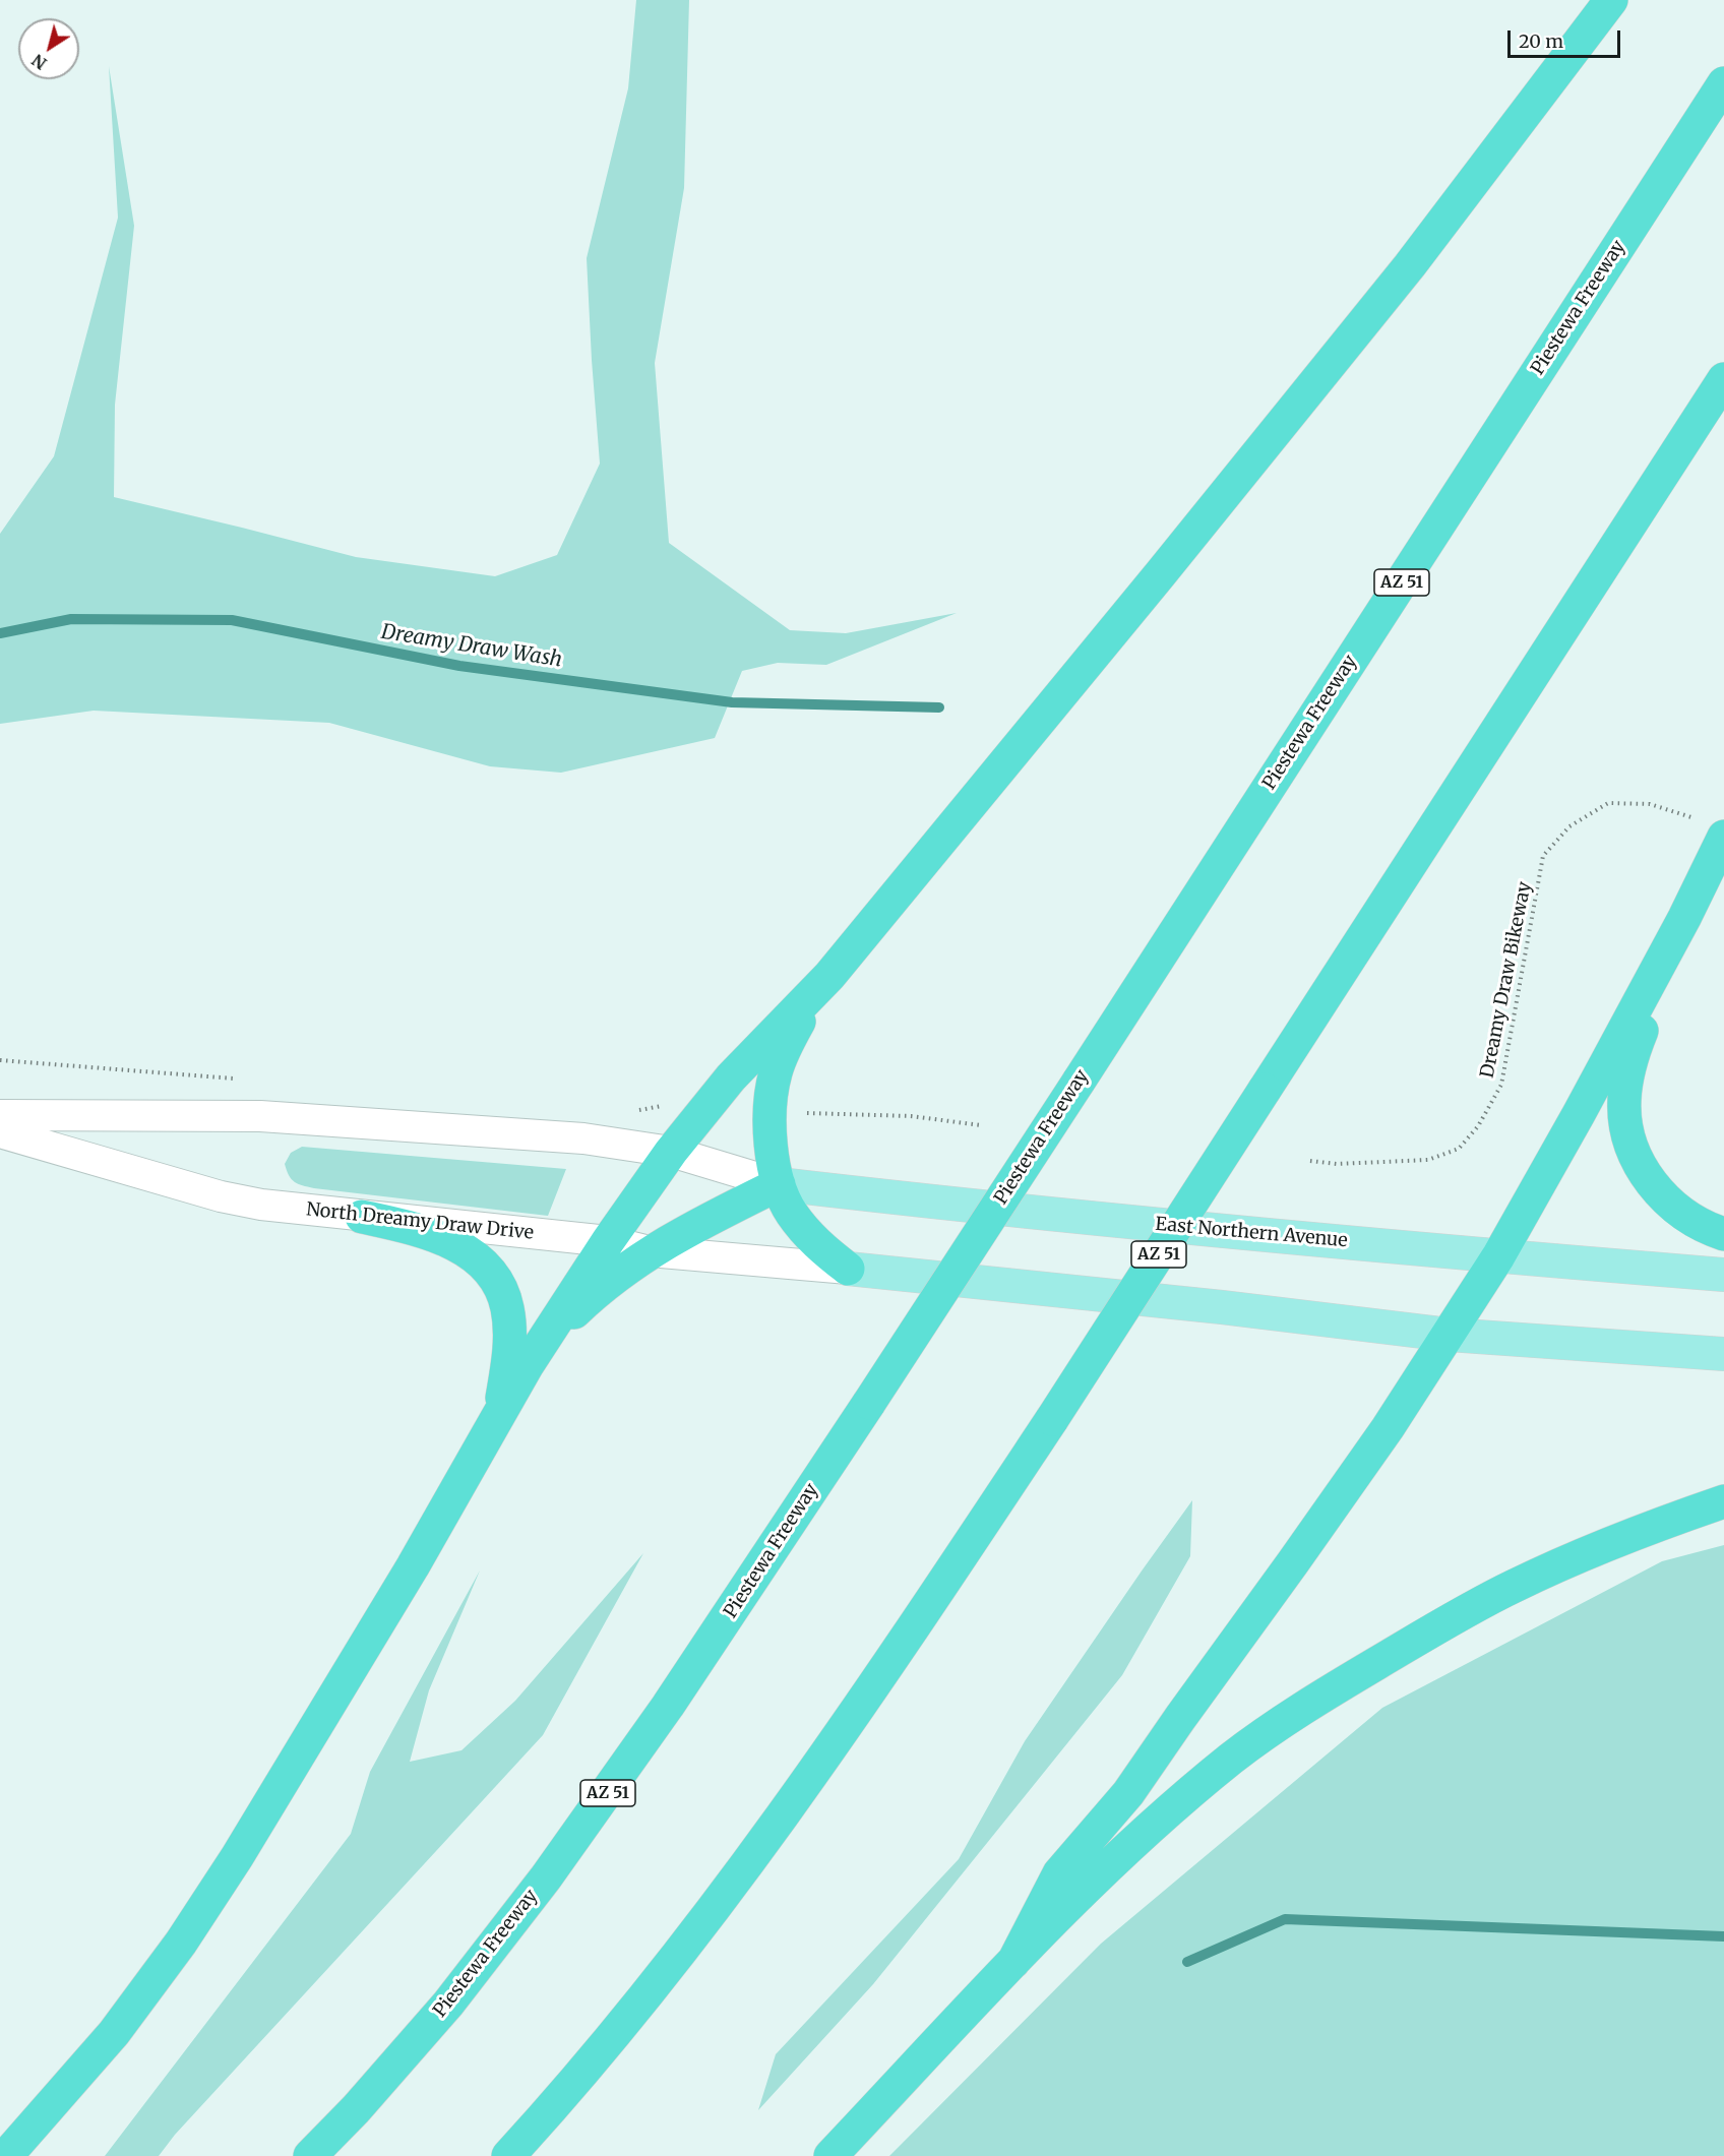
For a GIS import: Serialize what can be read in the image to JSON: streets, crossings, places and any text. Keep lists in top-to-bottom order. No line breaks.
{"streets":{"highway":["Piestewa Freeway","AZ 51"],"main road":["East Northern Avenue"],"street":["North Dreamy Draw Drive"],"path":["Dreamy Draw Bikeway"]},"water":["Dreamy Draw Wash"],"scale_bar":"20 m","north":"bottom left"}
